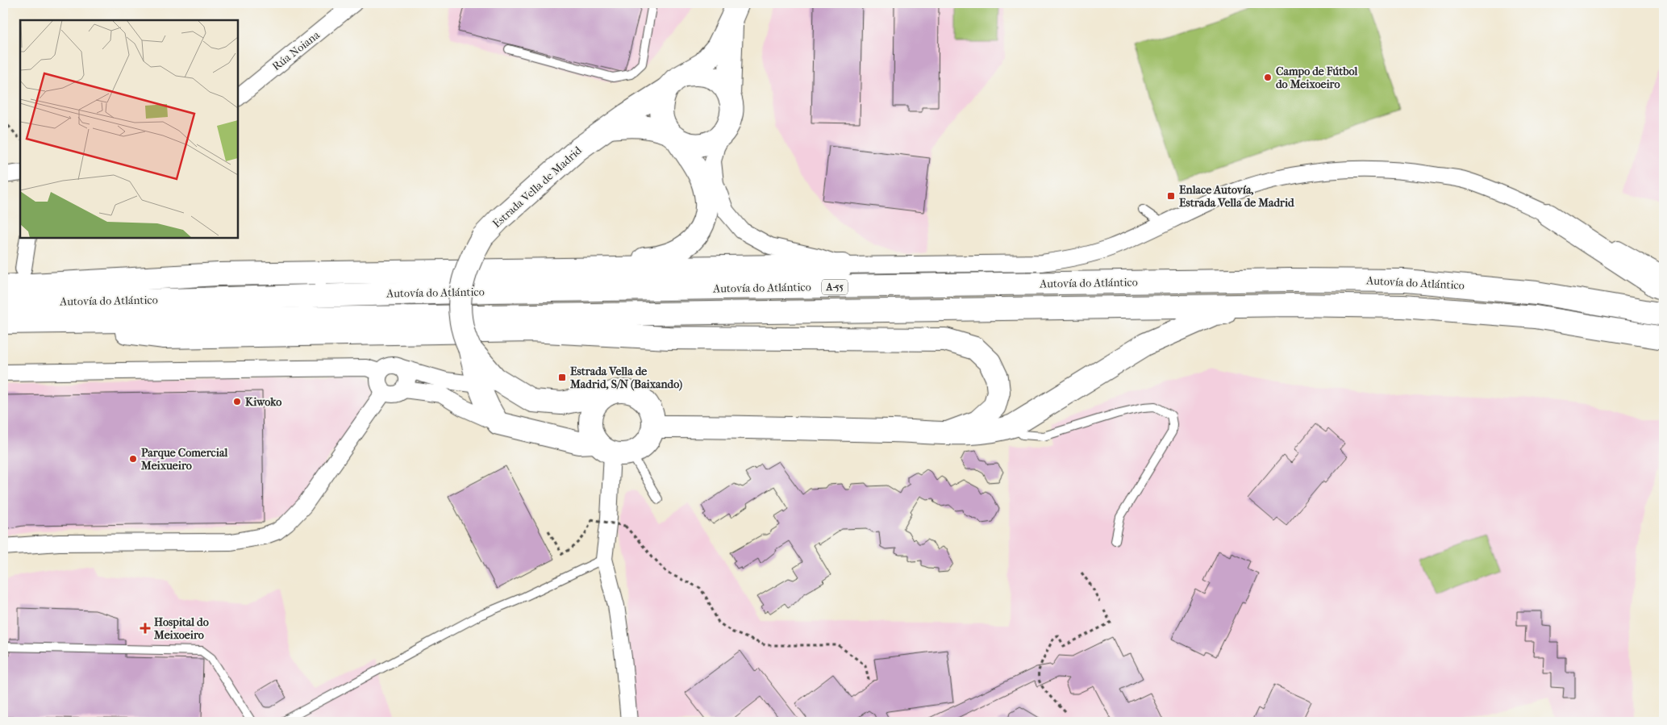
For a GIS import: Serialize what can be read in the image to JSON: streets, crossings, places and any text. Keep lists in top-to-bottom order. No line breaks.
{"streets":{"main road":["Estrada Vella de Madrid","Autovía do Atlántico","A-55"],"street":["Rúa Noiana"]},"places":{"other":["Campo de Fútbol do Meixoeiro","Kiwoko","Parque Comercial Meixueiro"],"transit":["Enlace Autovía, Estrada Vella de Madrid","Estrada Vella de Madrid, S/N (Baixando)"],"health":["Hospital do Meixoeiro"]}}
